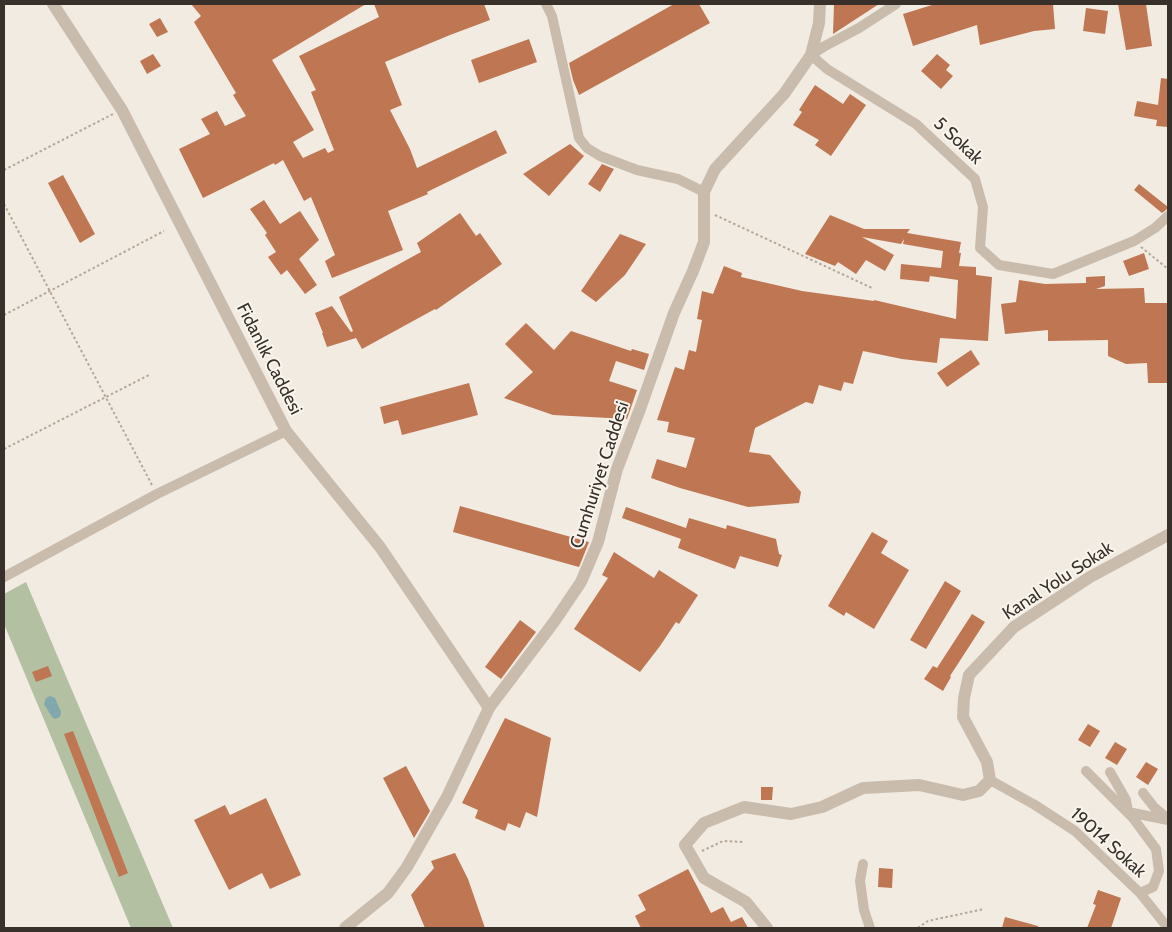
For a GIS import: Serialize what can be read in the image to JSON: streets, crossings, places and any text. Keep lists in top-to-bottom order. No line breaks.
{"streets":{"street":["5 Sokak","Fidanlık Caddesi","Cumhuriyet Caddesi","Kanal Yolu Sokak","19014 Sokak"]},"crossings":[["5 Sokak","Cumhuriyet Caddesi"],["Fidanlık Caddesi","Cumhuriyet Caddesi"],["Kanal Yolu Sokak","19014 Sokak"]]}
